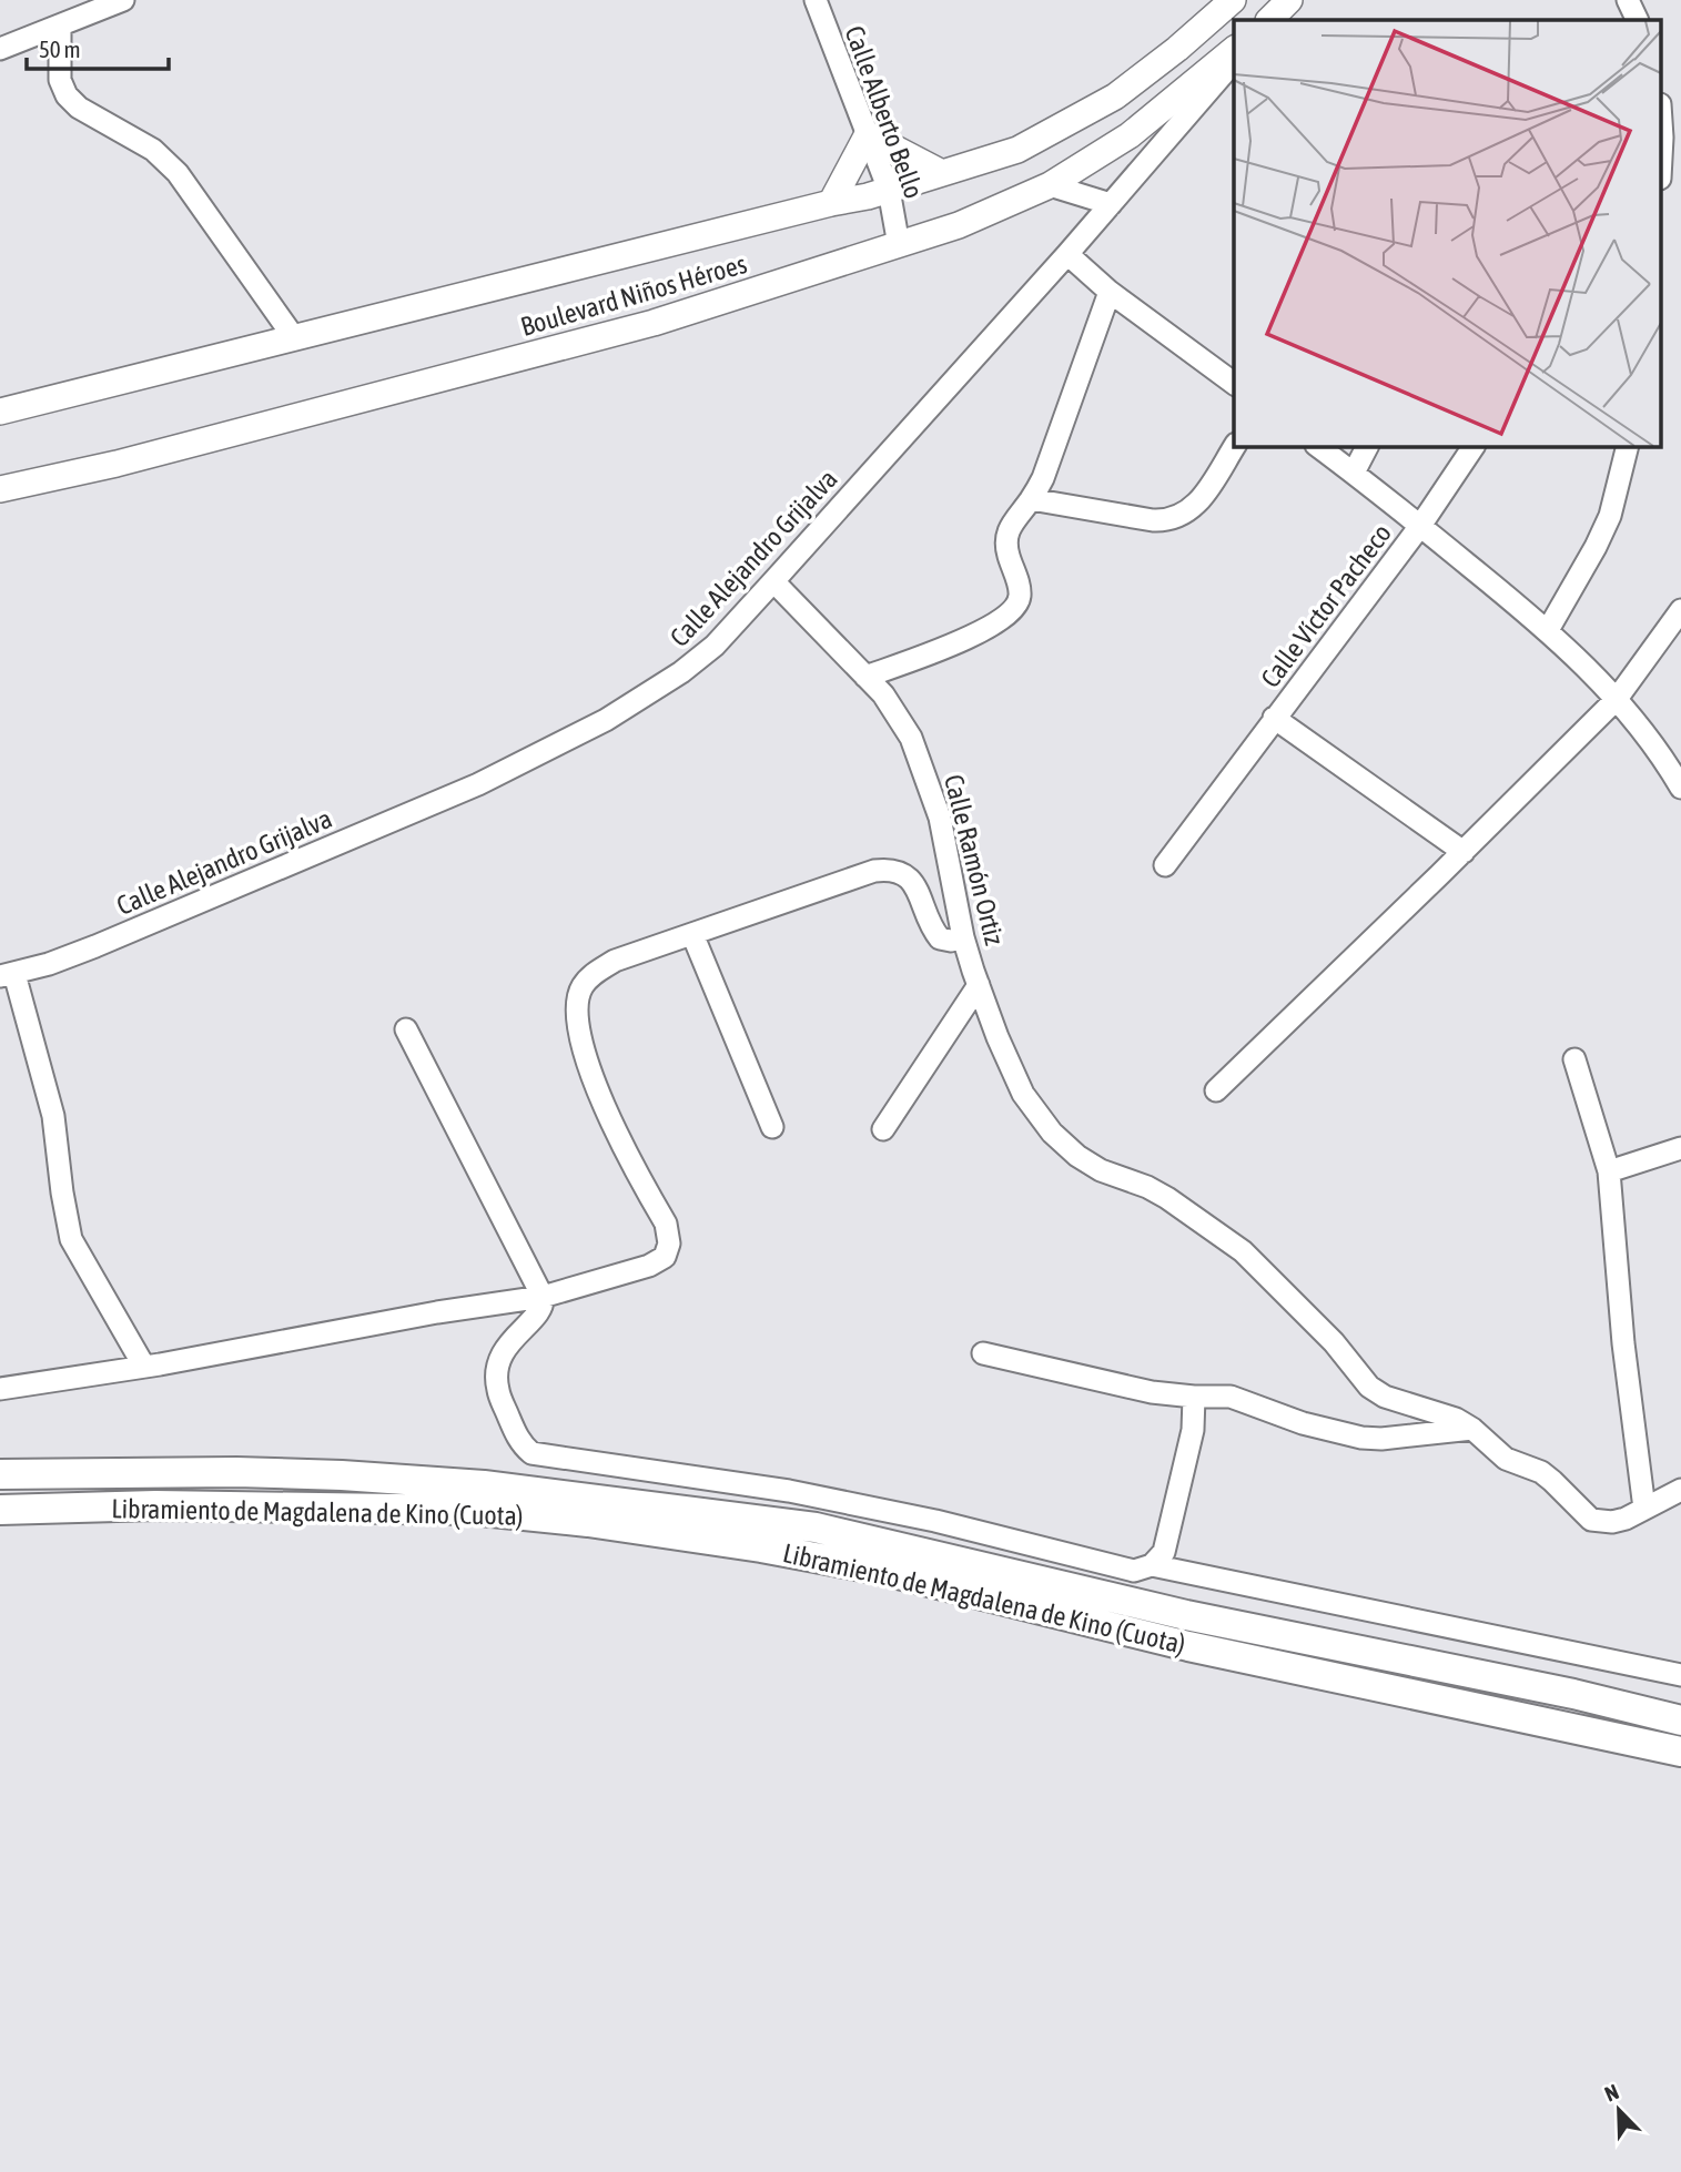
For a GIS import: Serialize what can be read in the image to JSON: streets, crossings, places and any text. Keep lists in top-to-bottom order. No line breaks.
{"streets":{"highway":["Libramiento de Magdalena de Kino (Cuota)"],"main road":["Boulevard Niños Héroes"],"street":["Calle Alberto Bello","Calle Alejandro Grijalva","Calle Víctor Pacheco","Calle Ramón Ortiz"]},"crossings":[["Calle Alberto Bello","Boulevard Niños Héroes"],["Calle Alejandro Grijalva","Calle Ramón Ortiz"]],"scale_bar":"50 m","north":"top left"}
